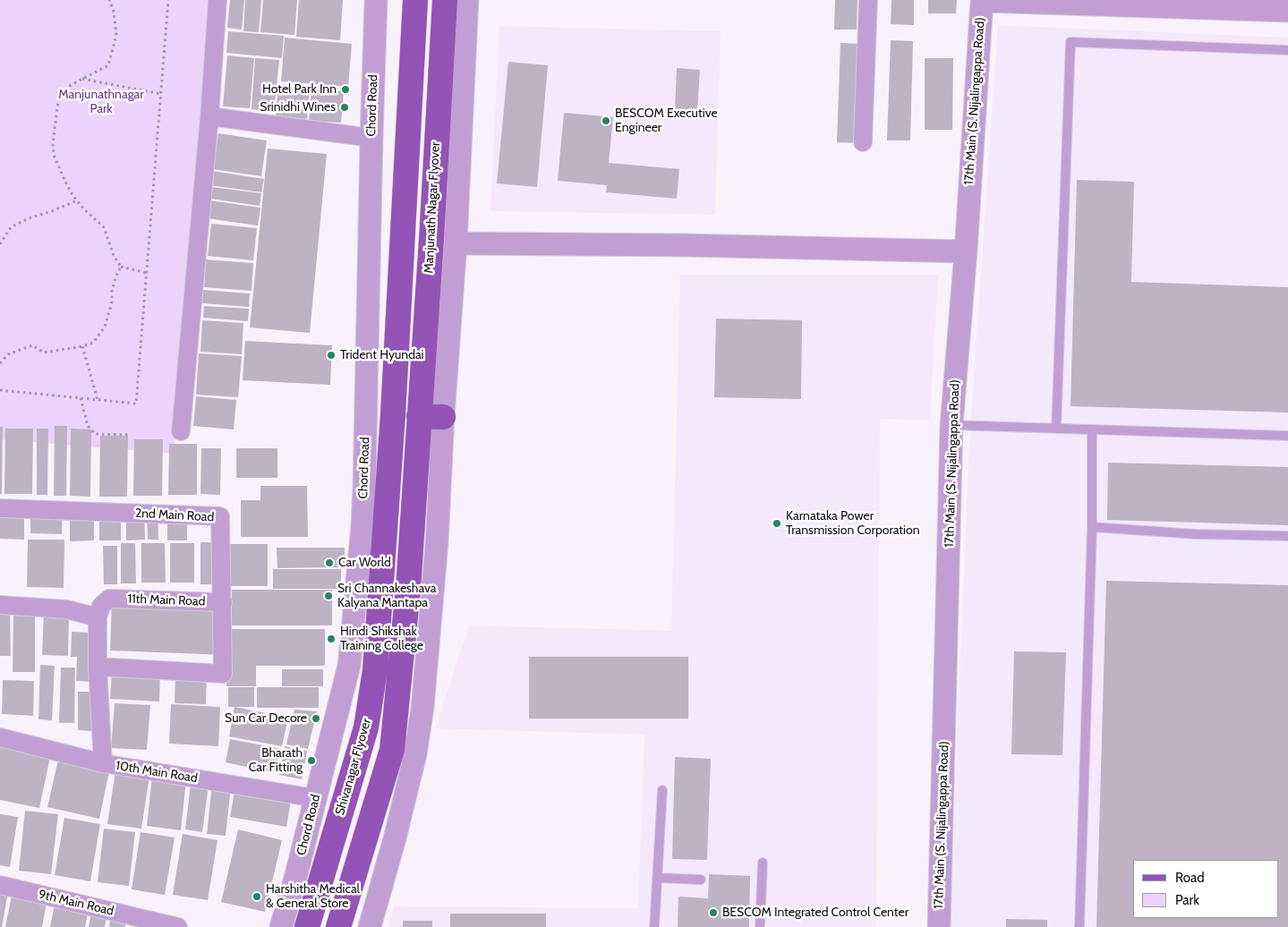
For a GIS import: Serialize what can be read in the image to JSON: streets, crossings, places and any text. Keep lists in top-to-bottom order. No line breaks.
{"streets":{"main road":["Manjunath Nagar Flyover","Shivanagar Flyover"],"street":["17th Main (S. Nijalingappa Road)","Chord Road","2nd Main Road","11th Main Road","10th Main Road","9th Main Road"]},"crossings":[["Chord Road","10th Main Road"],["2nd Main Road","11th Main Road"]],"parks":["Manjunathnagar Park"],"places":["Hotel Park Inn","Srinidhi Wines","BESCOM Executive Engineer","Trident Hyundai","Karnataka Power Transmission Corporation","Car World","Sri Channakeshava Kalyana Mantapa","Hindi Shikshak Training College","Sun Car Decore","Bharath Car Fitting","Harshitha Medical & General Store","BESCOM Integrated Control Center"],"legend":["Road","Park"]}
